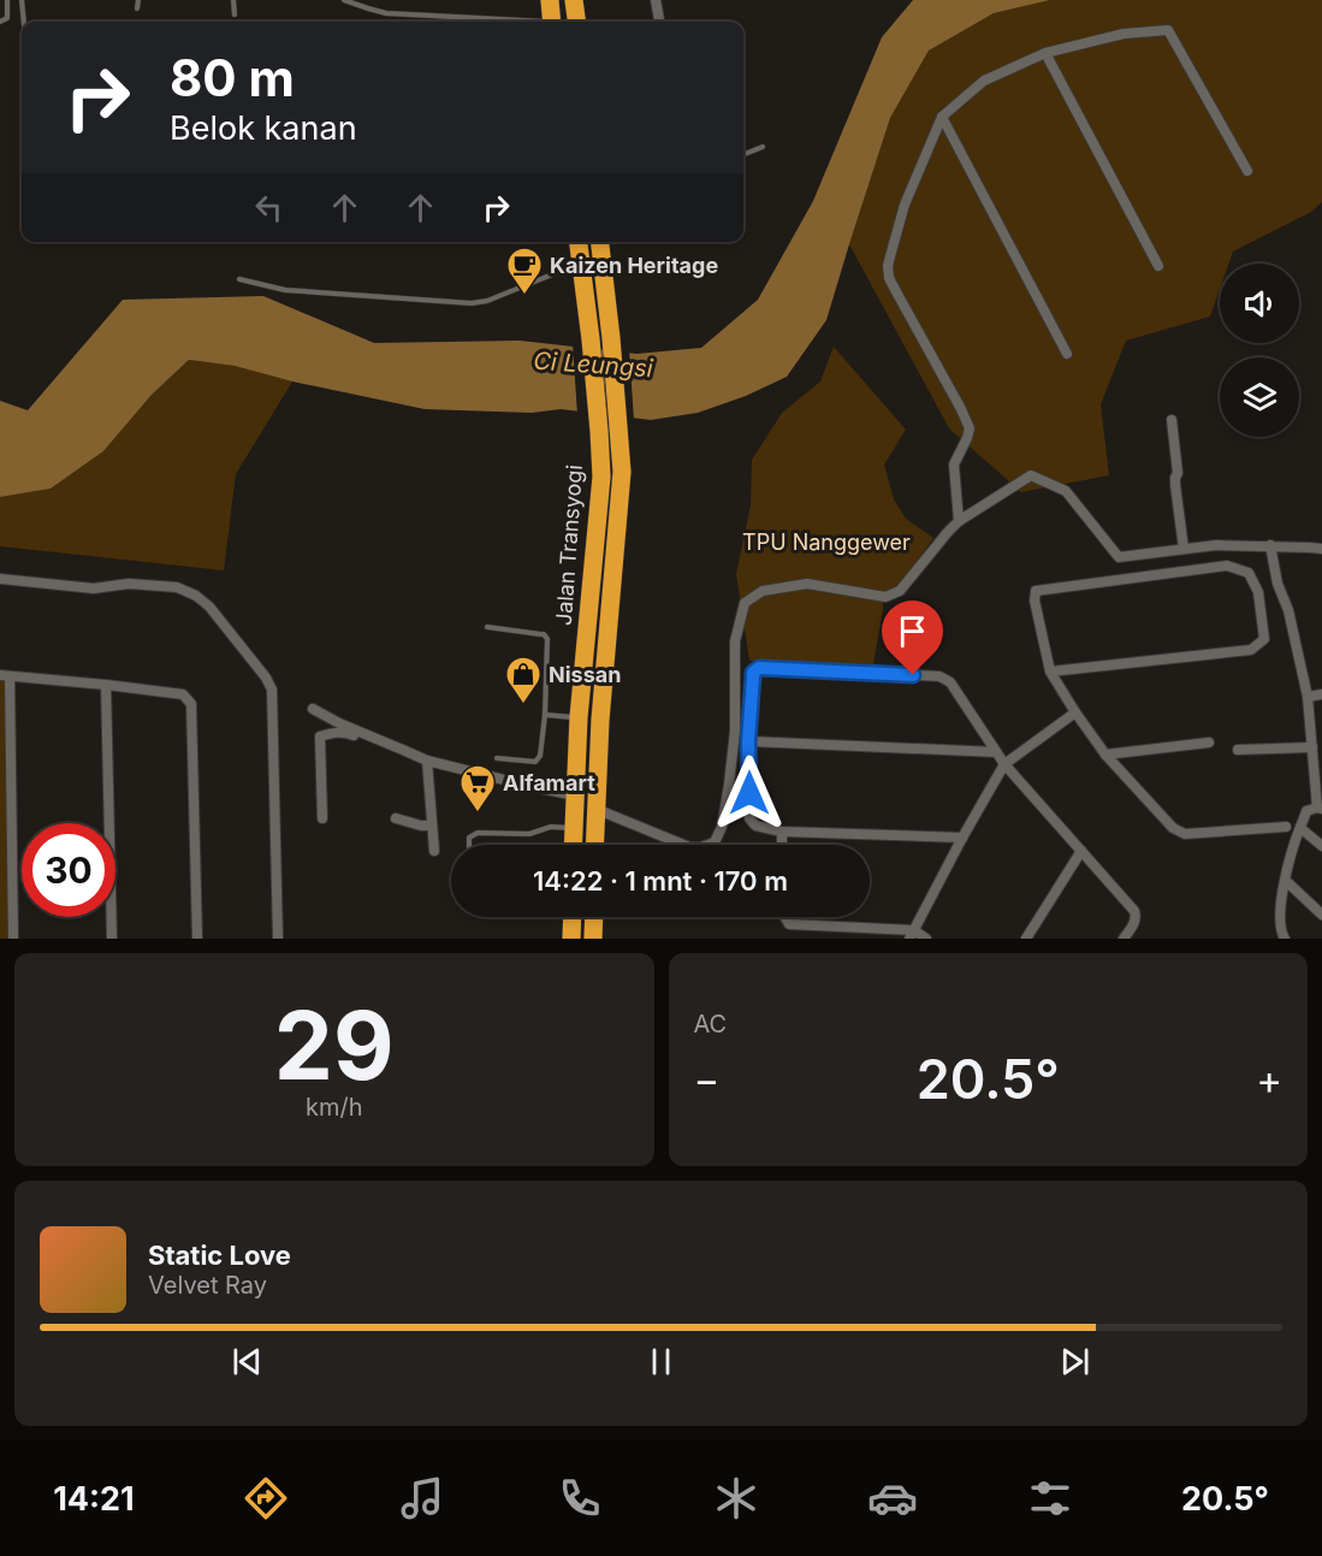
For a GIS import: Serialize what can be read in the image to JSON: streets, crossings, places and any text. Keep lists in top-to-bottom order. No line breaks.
{"streets":{"highway":["Jalan Transyogi"]},"water":["Ci Leungsi"],"parks":["TPU Nanggewer"],"places":{"cafe":["Kaizen Heritage"],"shop":["Nissan"],"supermarket":["Alfamart"]},"page":{"turn":["80 m","Belok kanan"],"limit":"30","trip":"14:22 · 1 mnt · 170 m","tile":[["29","km/h"],"AC"],"heat":["−","20.5°","+"],"song":["Static Love","Velvet Ray"],"tabs":["14:21","20.5°"]}}
